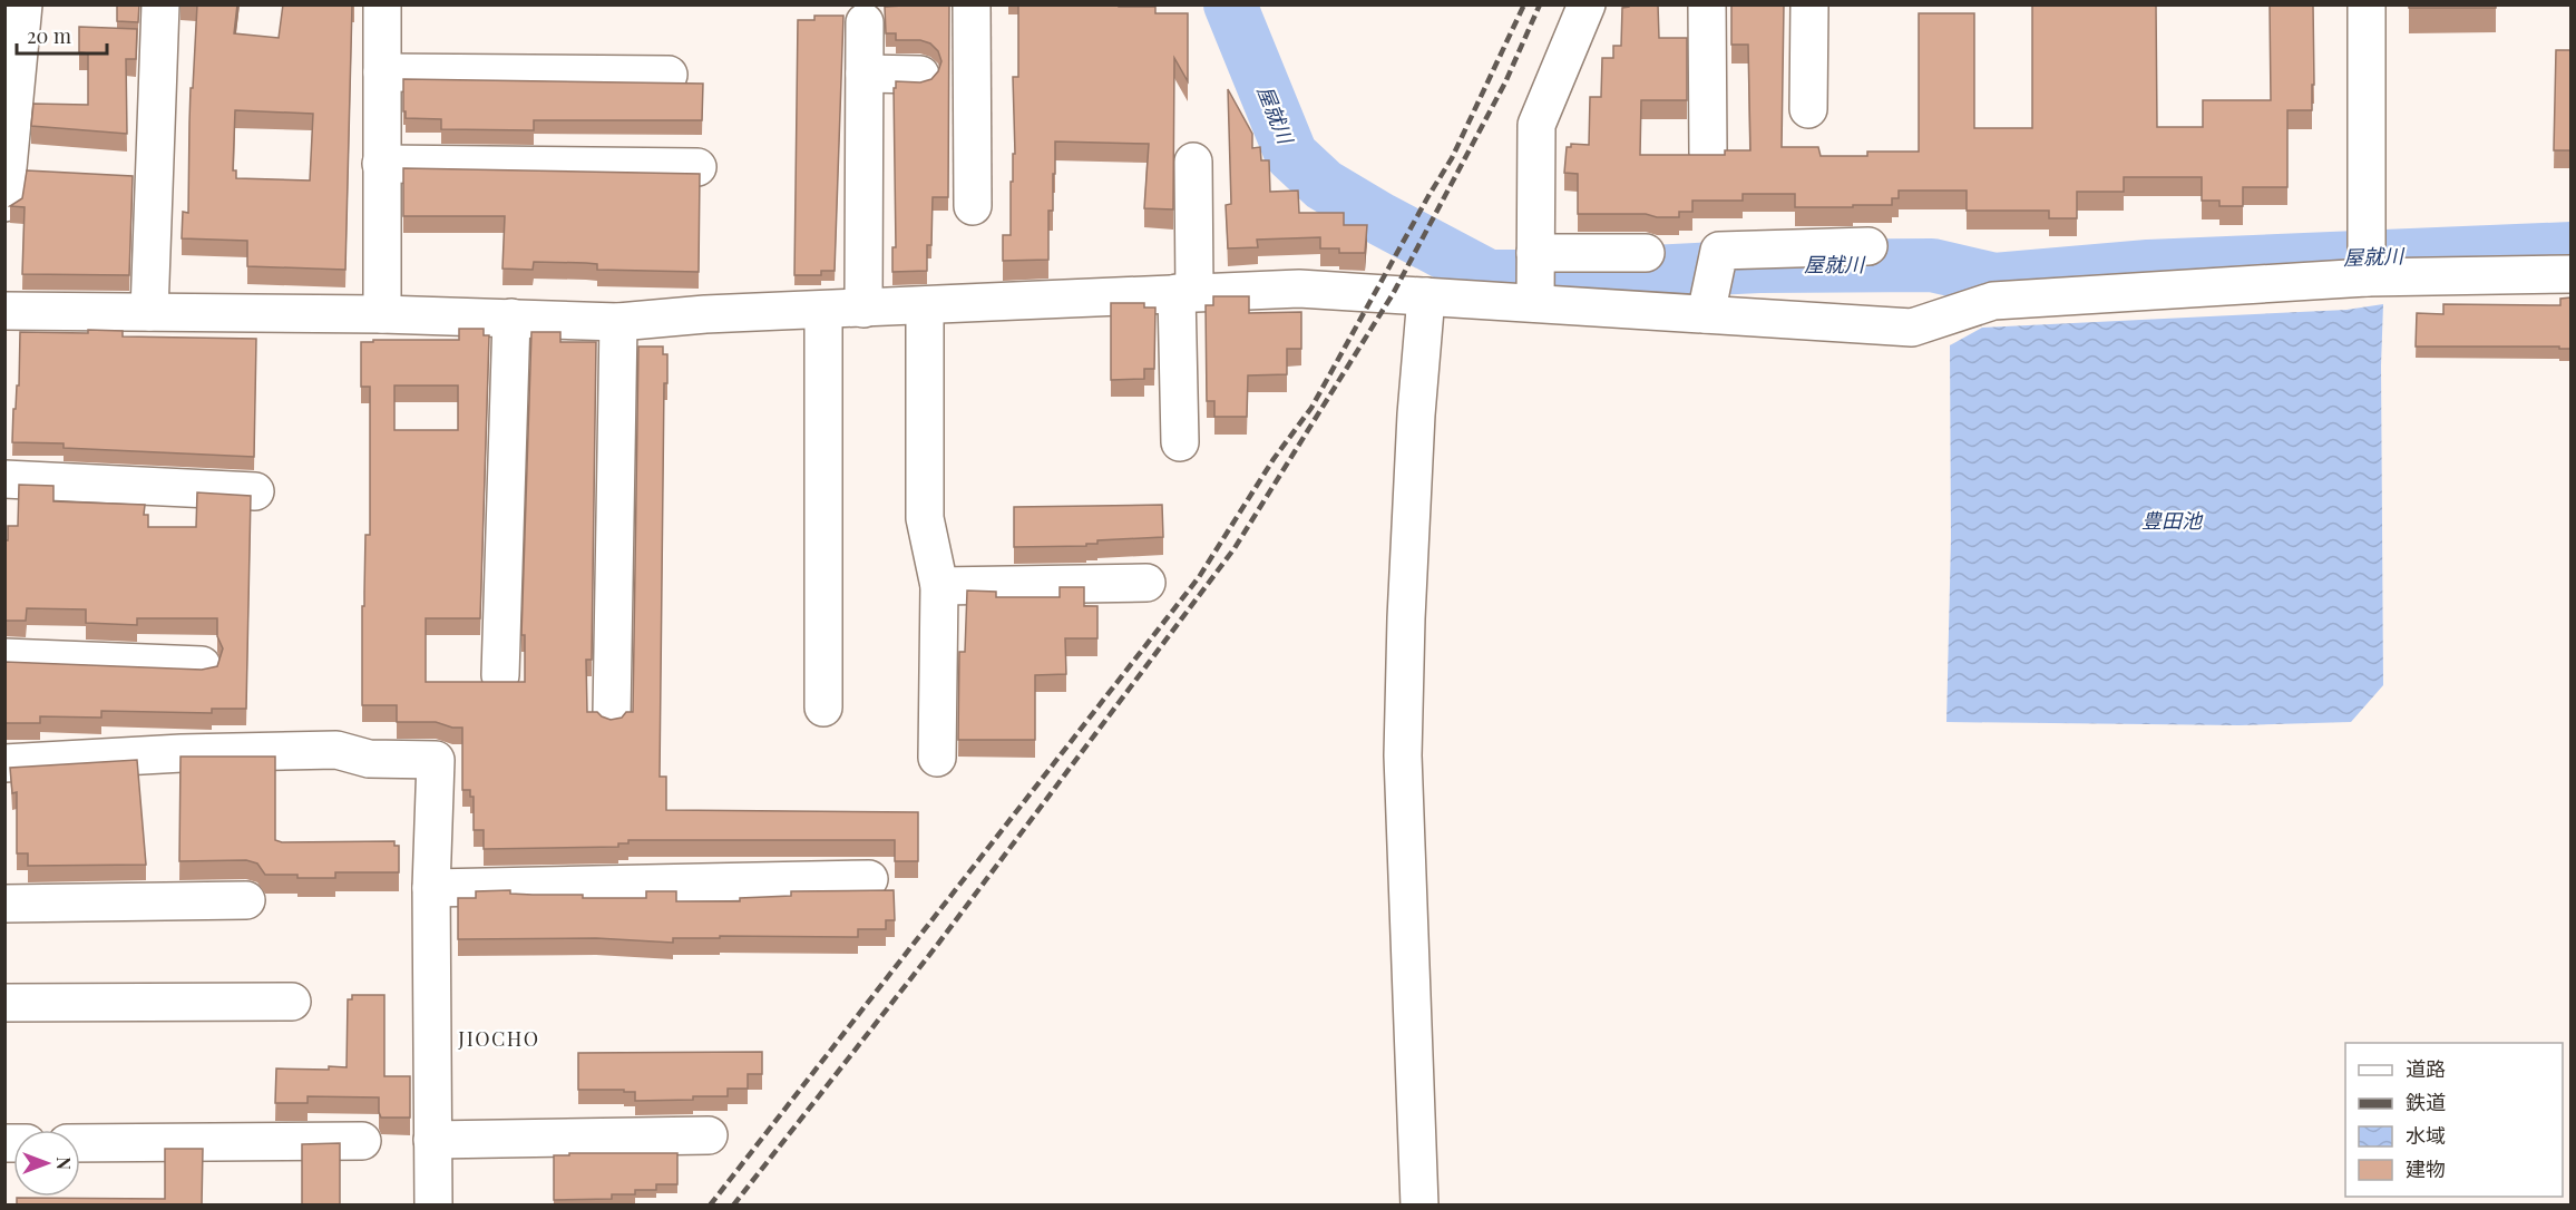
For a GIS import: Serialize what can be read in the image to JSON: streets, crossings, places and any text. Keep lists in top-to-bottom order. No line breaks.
{"districts":["JIOCHO"],"water":["屋就川","豊田池"],"legend":["道路","鉄道","水域","建物"],"scale_bar":"20 m","north":"right"}
